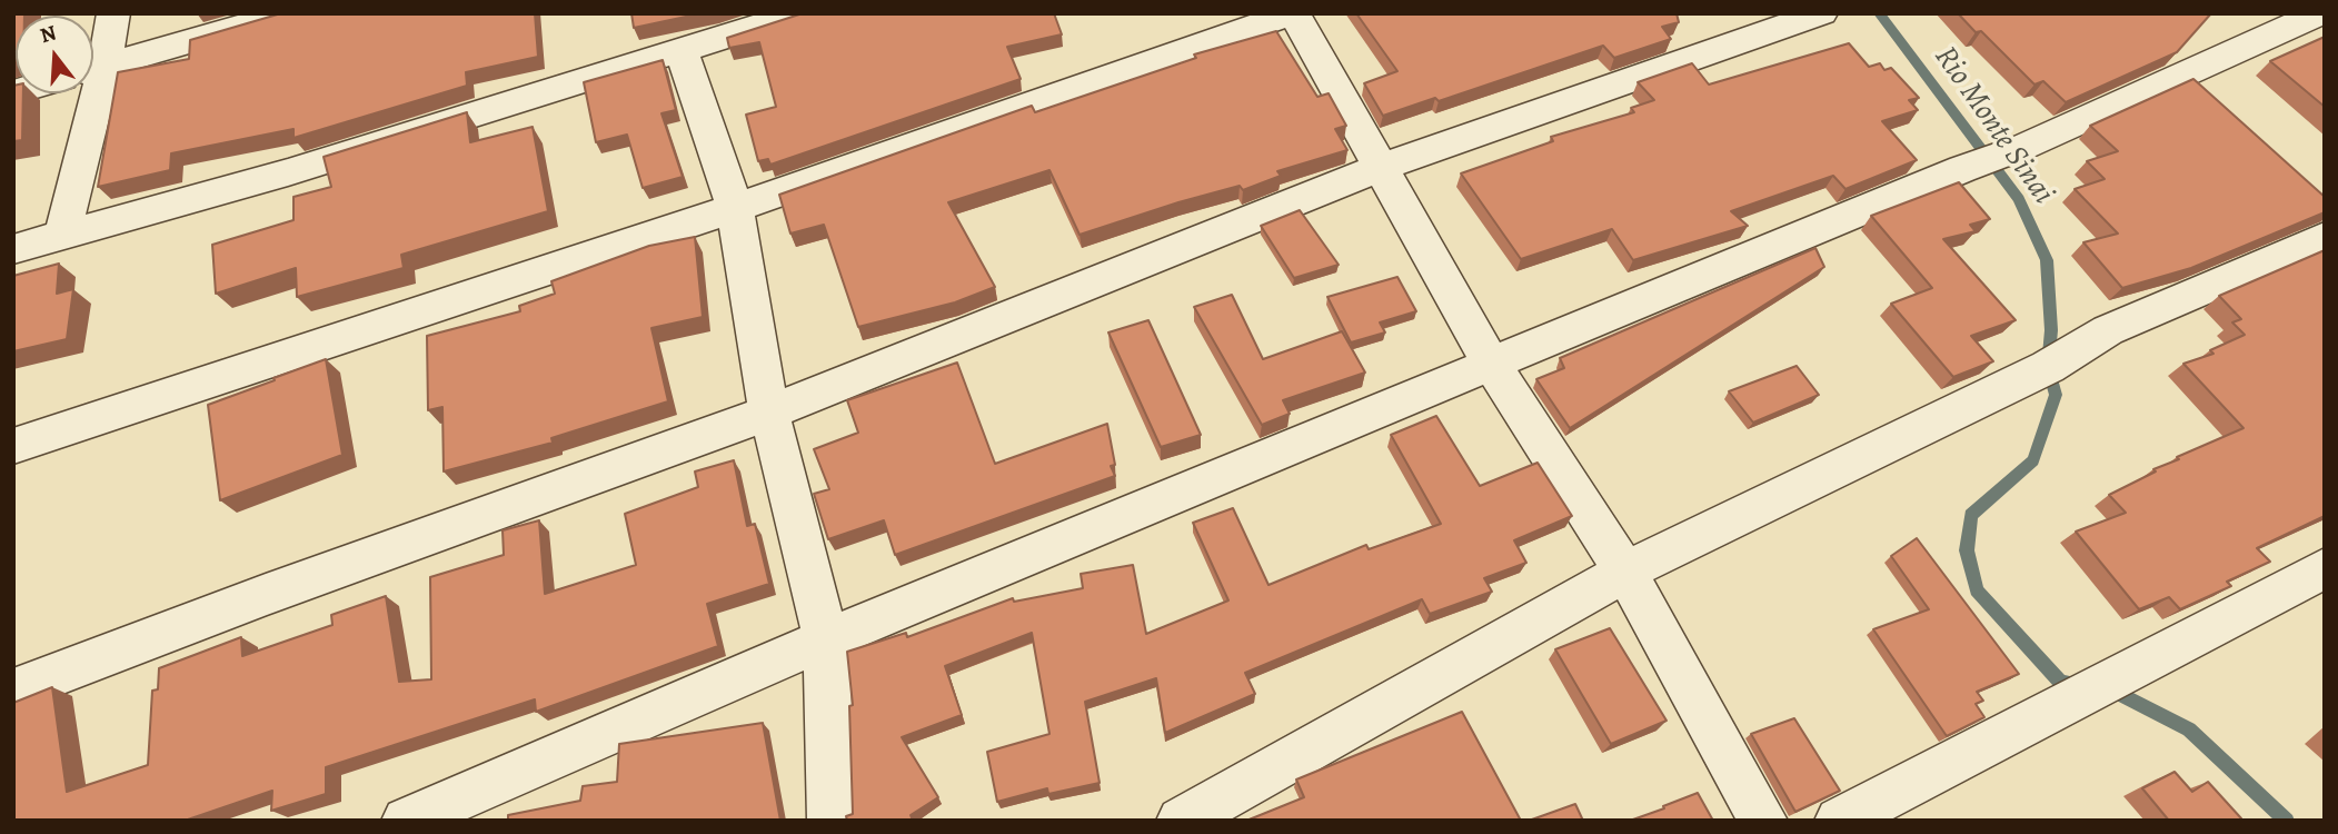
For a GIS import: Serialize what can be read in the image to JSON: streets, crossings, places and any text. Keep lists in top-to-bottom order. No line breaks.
{"water":["Rio Monte Sinai"],"north":"top"}
